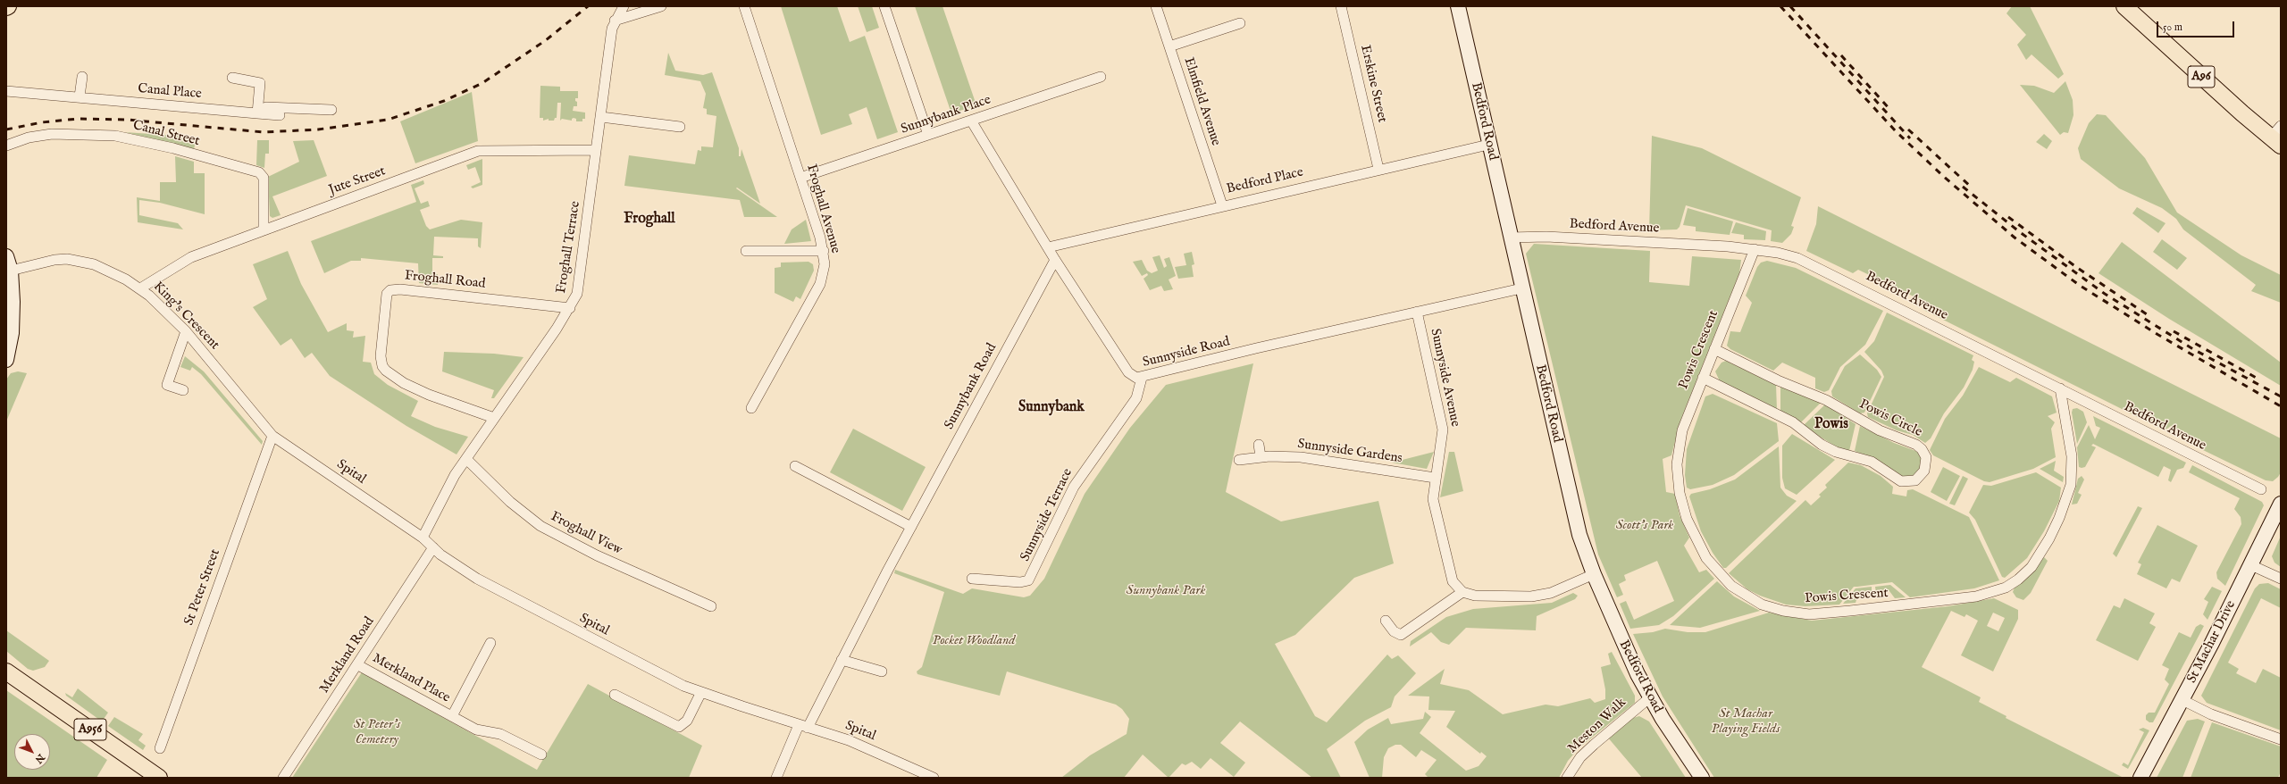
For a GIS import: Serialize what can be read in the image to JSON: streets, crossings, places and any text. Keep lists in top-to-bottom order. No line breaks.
{"streets":{"main road":["A96","A956"],"street":["Erskine Street","Canal Place","Elmfield Avenue","Sunnybank Place","Bedford Road","Canal Street","Jute Street","Bedford Place","Froghall Avenue","Bedford Avenue","Froghall Terrace","Froghall Road","King's Crescent","Powis Crescent","Sunnyside Road","Sunnyside Avenue","Sunnybank Road","Powis Circle","Sunnyside Gardens","Spital","Sunnyside Terrace","Froghall View","St Peter Street","St Machar Drive","Merkland Road","Merkland Place","Meston Walk"]},"crossings":[["Erskine Street","Bedford Place"],["Elmfield Avenue","Bedford Place"],["Sunnybank Place","Froghall Avenue"],["Sunnybank Place","Sunnyside Road"],["Bedford Road","Bedford Place"],["Bedford Road","Bedford Avenue"],["Bedford Road","Sunnyside Road"],["Bedford Road","Meston Walk"],["Canal Street","Jute Street"],["Jute Street","Froghall Terrace"],["Jute Street","King's Crescent"],["Bedford Place","Sunnyside Road"],["Bedford Avenue","Powis Crescent"],["Froghall Terrace","Froghall Road"],["Froghall Terrace","Spital"],["Froghall Terrace","Froghall View"],["King's Crescent","Spital"],["King's Crescent","St Peter Street"],["Powis Crescent","Powis Circle"],["Sunnyside Road","Sunnyside Avenue"],["Sunnyside Road","Sunnybank Road"],["Sunnyside Road","Sunnyside Terrace"],["Sunnyside Avenue","Sunnyside Gardens"],["Sunnybank Road","Spital"],["Spital","St Peter Street"],["Spital","Merkland Road"],["Merkland Road","Merkland Place"]],"districts":["Froghall","Sunnybank","Powis"],"parks":["Scott's Park","Sunnybank Park","Pocket Woodland","St Machar Playing Fields","St Peter's Cemetery"],"scale_bar":"50 m","north":"bottom right"}
